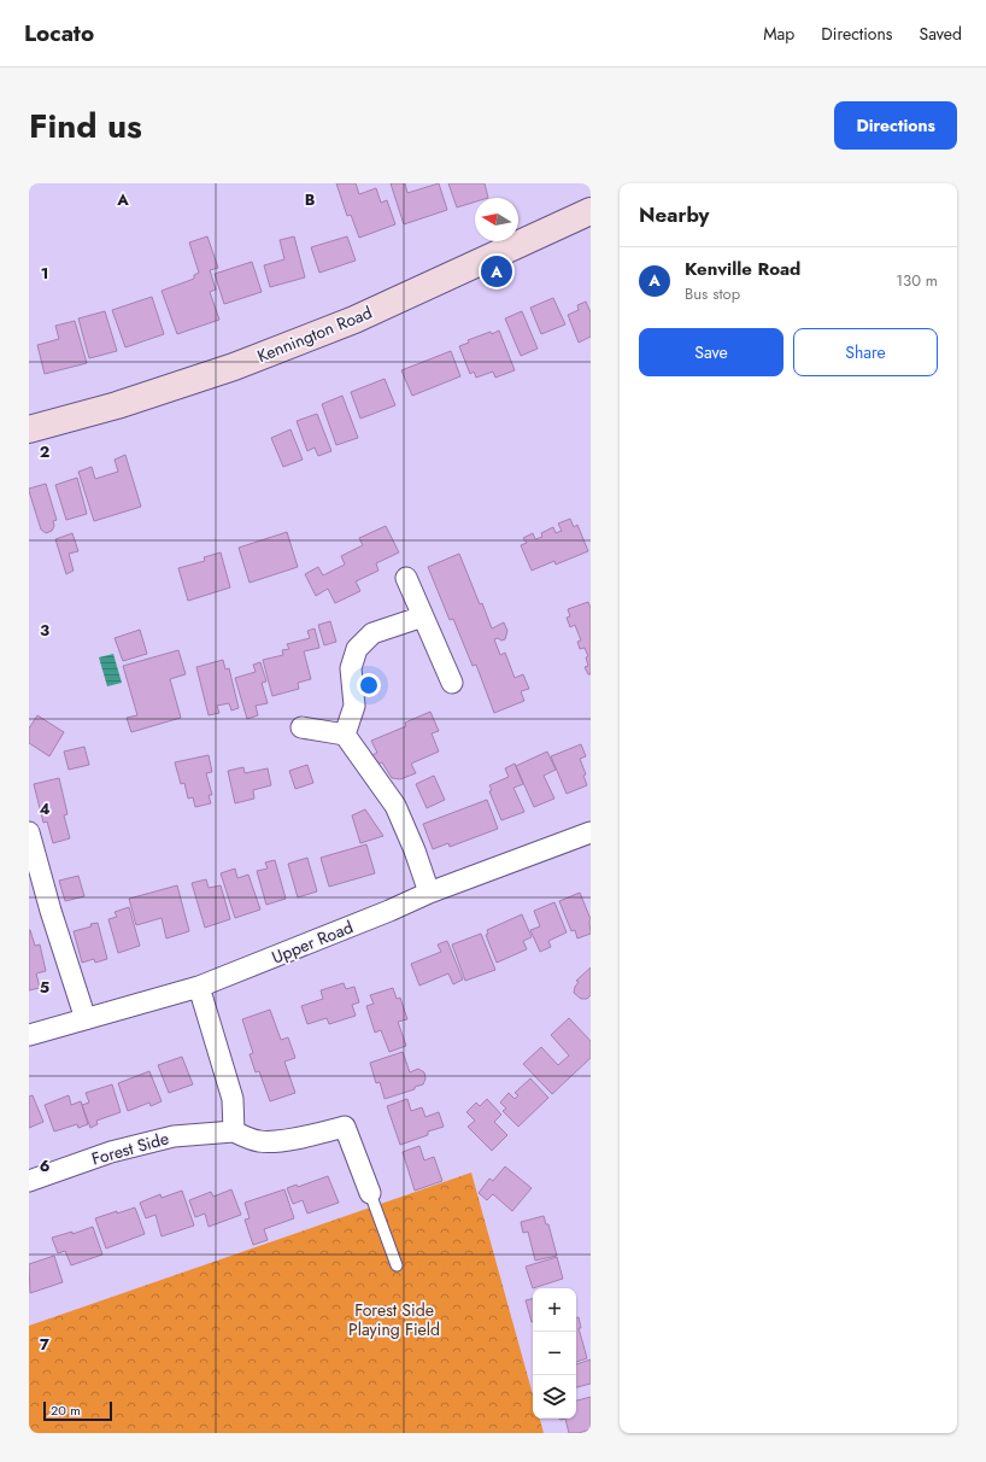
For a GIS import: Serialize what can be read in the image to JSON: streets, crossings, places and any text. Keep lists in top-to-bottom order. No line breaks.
{"streets":{"street":["Kennington Road","Upper Road","Forest Side"]},"parks":["Forest Side Playing Field"],"scale_bar":"20 m","north":"left","page":{"header":"Locato","nav":["Map","Directions","Saved"],"title":"Find us","buttons":["Directions",["Save","Share"]],"heading":"Nearby","list":[{"mark":"A","name":"Kenville Road","note":"Bus stop","value":"130 m"}],"pins":"A","map_buttons":["+","−"],"scale":"20 m"},"grid":{"columns":["A","B"],"rows":["1","2","3","4","5","6","7"]}}
